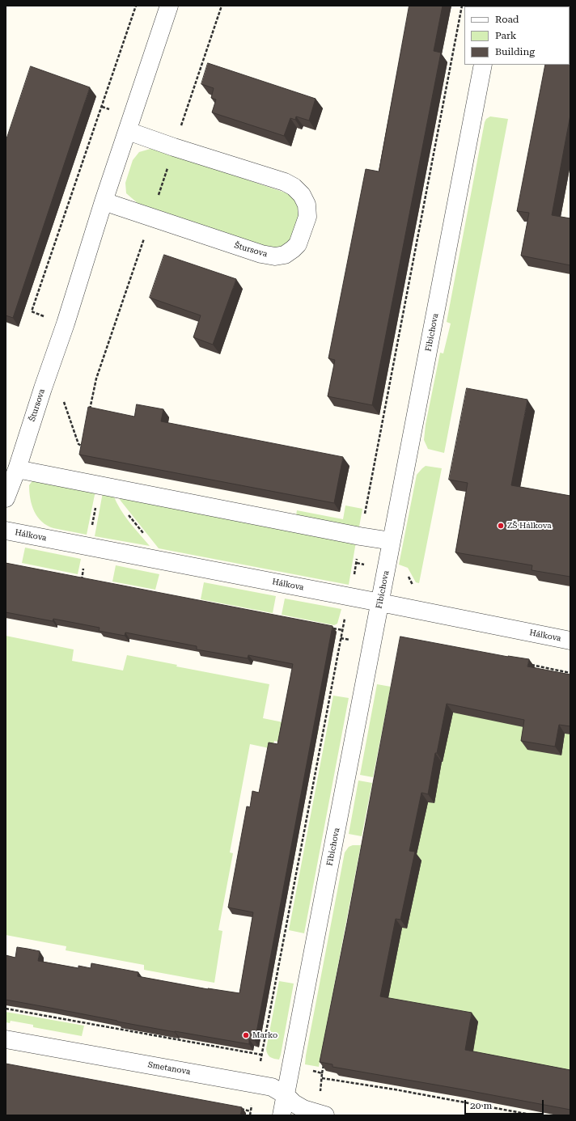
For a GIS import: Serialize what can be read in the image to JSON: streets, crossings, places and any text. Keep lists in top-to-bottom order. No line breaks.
{"streets":{"street":["Štursova","Fibichova","Hálkova","Smetanova"]},"crossings":[["Fibichova","Hálkova"],["Fibichova","Smetanova"]],"places":["ZŠ Hálkova","Marko"],"legend":["Road","Park","Building"],"scale_bar":"20 m"}
